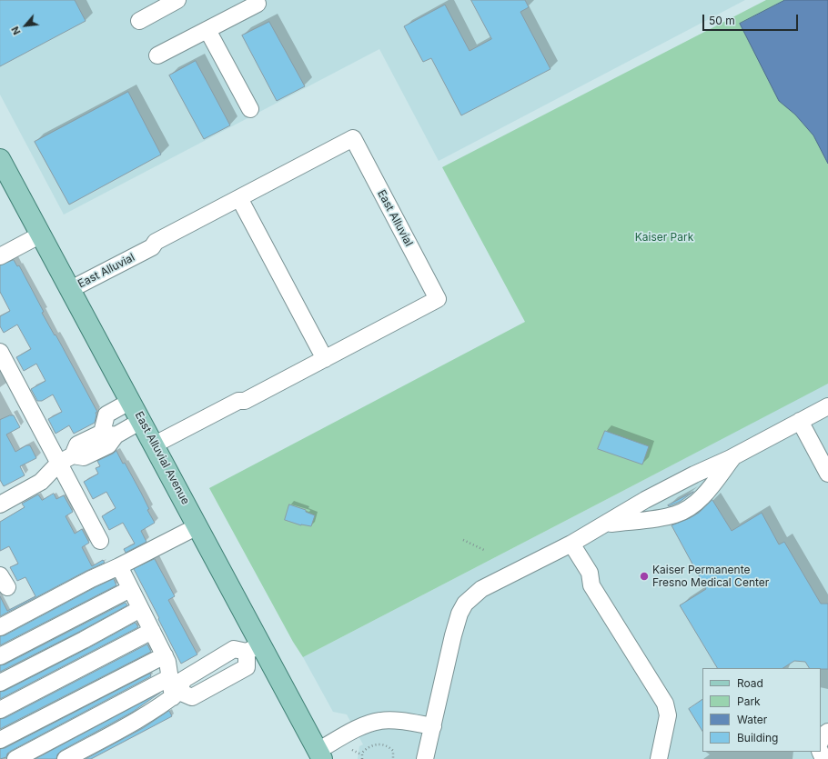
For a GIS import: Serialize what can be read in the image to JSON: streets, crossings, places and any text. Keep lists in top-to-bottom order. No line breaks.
{"streets":{"main road":["East Alluvial Avenue"],"street":["East Alluvial"]},"crossings":[["East Alluvial","East Alluvial Avenue"]],"parks":["Kaiser Park"],"places":["Kaiser Permanente Fresno Medical Center"],"legend":["Road","Park","Water","Building"],"scale_bar":"50 m","north":"bottom left"}
